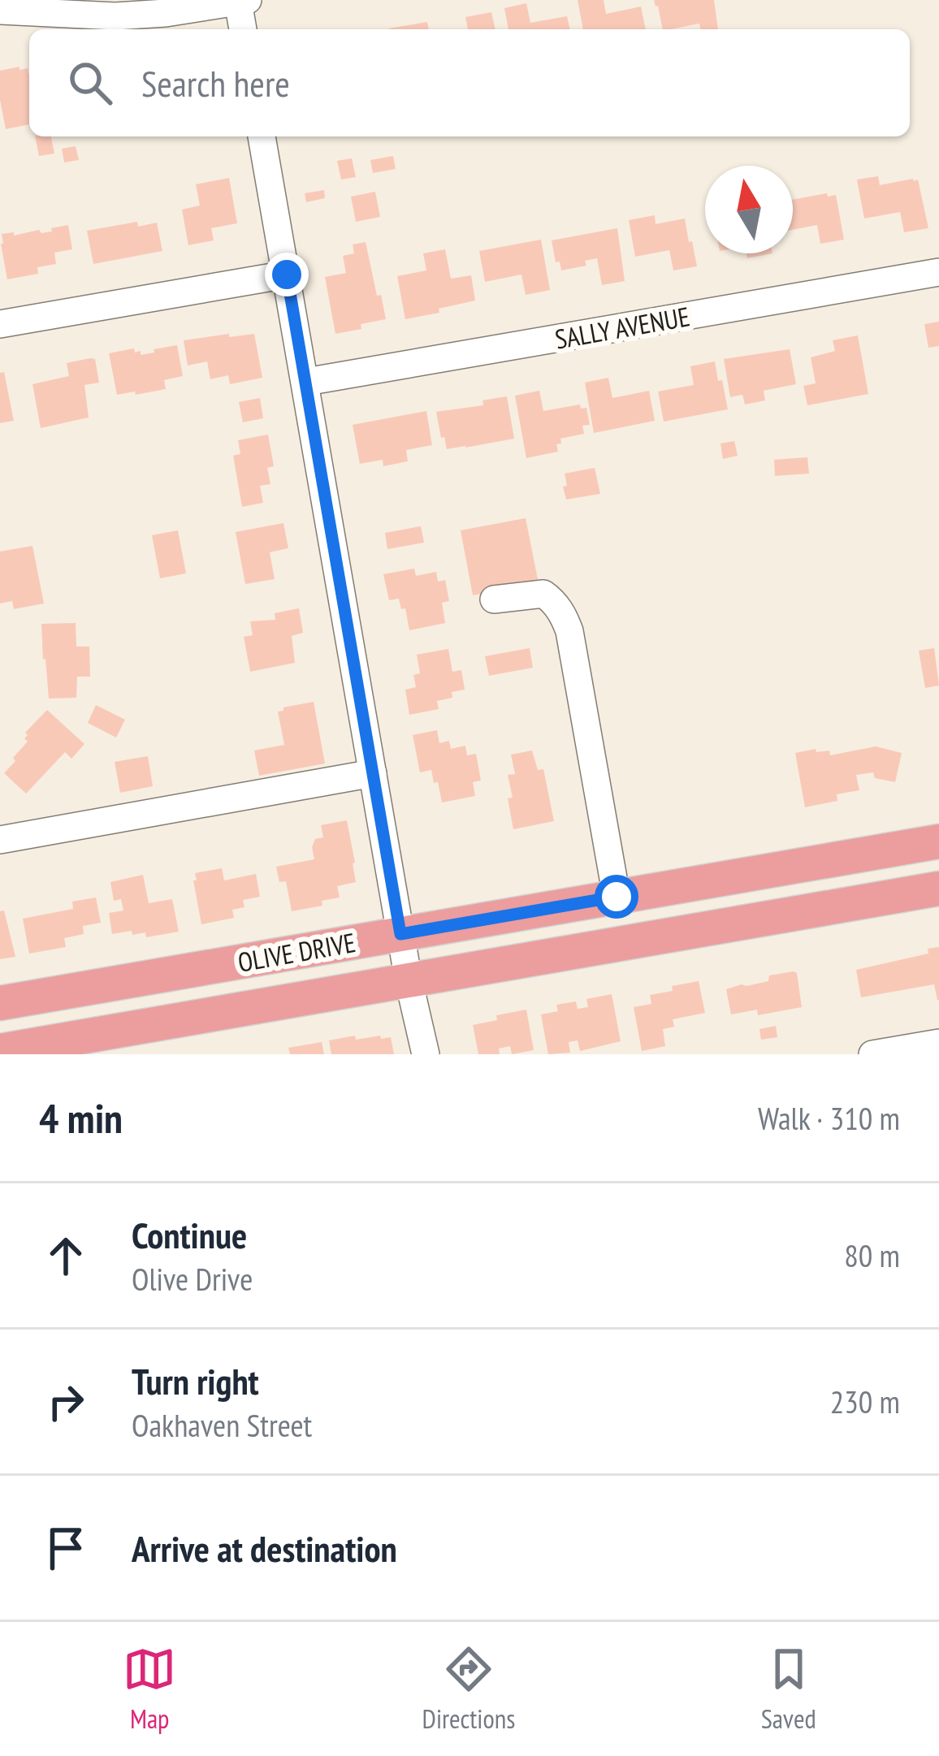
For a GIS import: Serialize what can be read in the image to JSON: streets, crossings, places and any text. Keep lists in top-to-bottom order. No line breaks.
{"streets":{"main road":["OLIVE DRIVE"],"street":["SALLY AVENUE"]},"north":"top","page":{"search":"Search here","heading":["4 min","Walk · 310 m"],"list":[["Continue","Olive Drive","80 m"],["Turn right","Oakhaven Street","230 m"],"Arrive at destination"],"nav":["Map","Directions","Saved"]}}
